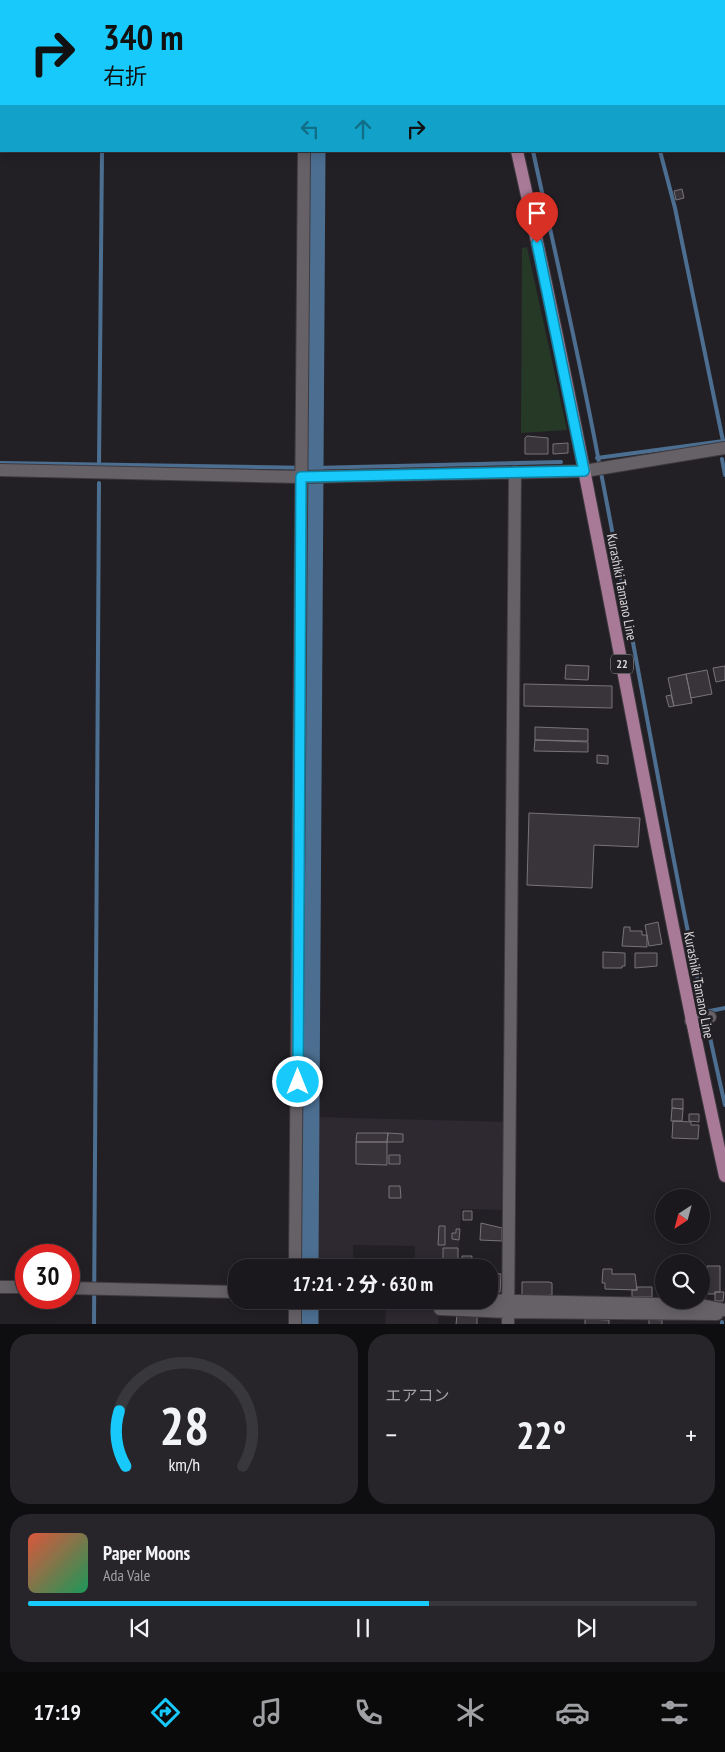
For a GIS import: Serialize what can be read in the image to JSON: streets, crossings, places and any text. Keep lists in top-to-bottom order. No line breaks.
{"streets":{"main road":["Kurashiki Tamano Line","22"]},"north":"bottom left","page":{"turn":["340 m","右折"],"limit":"30","trip":"17:21 · 2 分 · 630 m","tile":"エアコン","heat":["−","22°","+"],"song":["Paper Moons","Ada Vale"],"tabs":"17:19","gauge":["28","km/h"]}}
